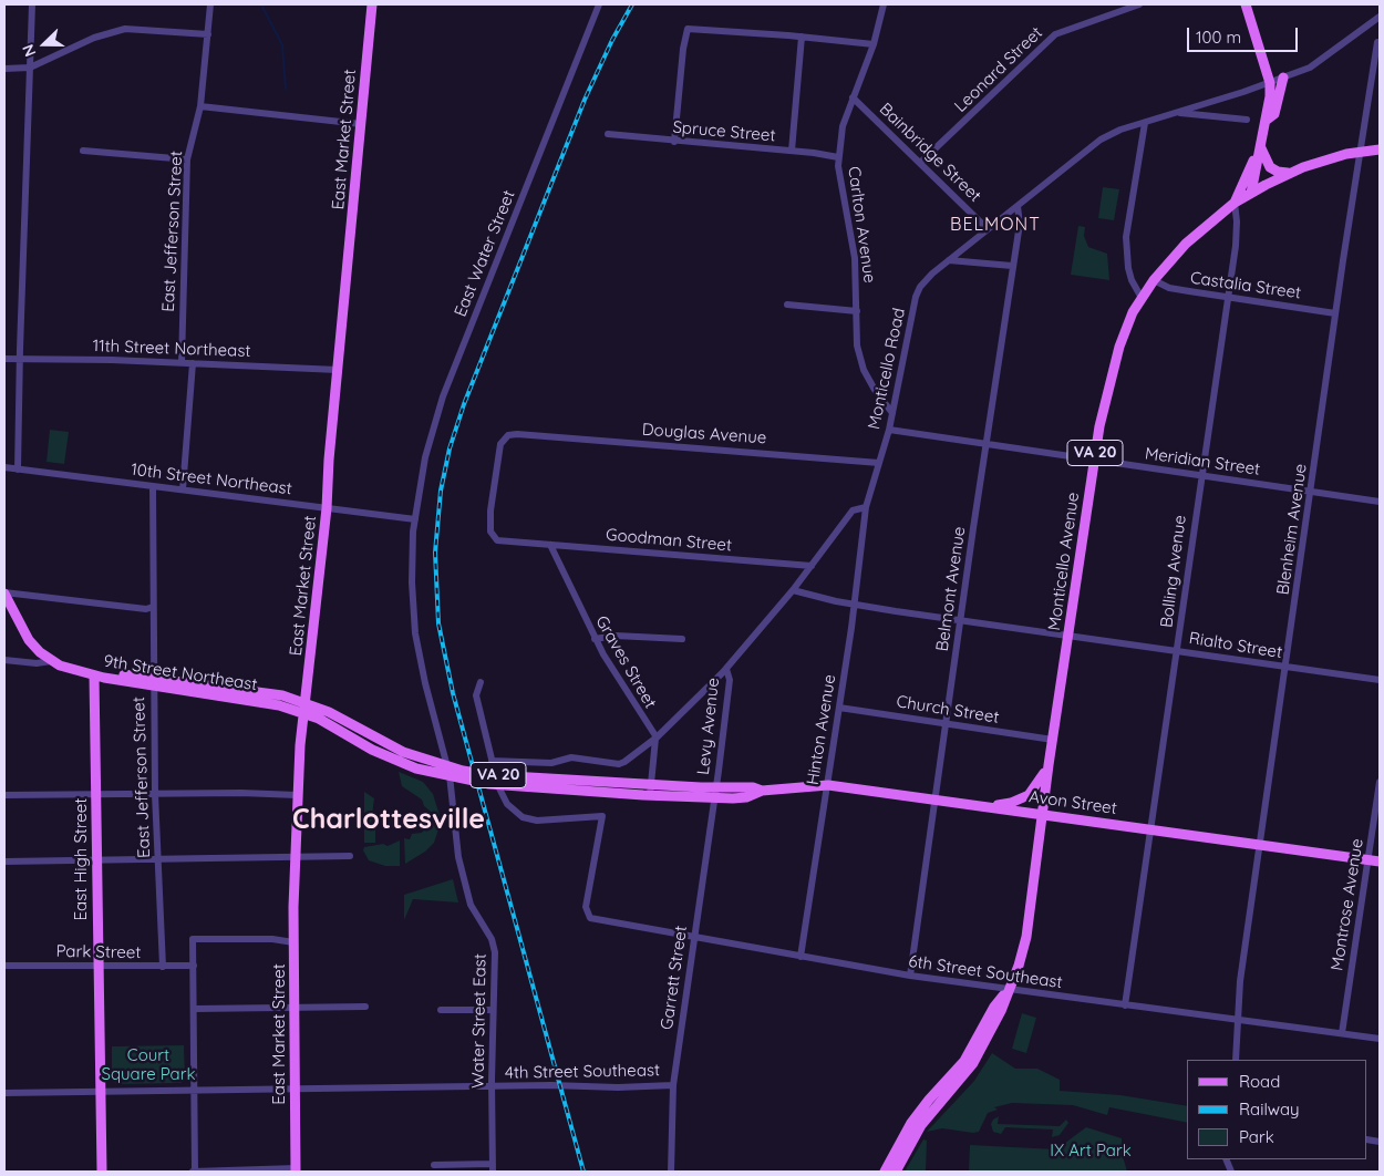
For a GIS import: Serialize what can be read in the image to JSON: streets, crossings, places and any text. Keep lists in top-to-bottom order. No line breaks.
{"streets":{"main road":["East Market Street","VA 20","Monticello Avenue","Bolling Avenue","9th Street Northeast","Avon Street","East High Street"],"street":["Leonard Street","Spruce Street","Bainbridge Street","Carlton Avenue","East Jefferson Street","East Water Street","Castalia Street","11th Street Northeast","Monticello Road","Douglas Avenue","Meridian Street","10th Street Northeast","Blenheim Avenue","Goodman Street","Belmont Avenue","Rialto Street","Graves Street","Church Street","Levy Avenue","Hinton Avenue","Montrose Avenue","Park Street","6th Street Southeast","Garrett Street","Water Street East","4th Street Southeast"]},"crossings":[["Leonard Street","Bainbridge Street"],["Spruce Street","Carlton Avenue"],["East Market Street","11th Street Northeast"],["East Market Street","10th Street Northeast"],["East Market Street","9th Street Northeast"],["East Market Street","4th Street Southeast"],["Bainbridge Street","Carlton Avenue"],["Bainbridge Street","Monticello Road"],["Carlton Avenue","Monticello Road"],["East Jefferson Street","11th Street Northeast"],["East Jefferson Street","10th Street Northeast"],["East Jefferson Street","9th Street Northeast"],["East Jefferson Street","Park Street"],["East Water Street","10th Street Northeast"],["East Water Street","Water Street East"],["Castalia Street","Blenheim Avenue"],["Castalia Street","Monticello Avenue"],["Castalia Street","Bolling Avenue"],["Monticello Road","Douglas Avenue"],["Monticello Road","Meridian Street"],["Monticello Road","Bolling Avenue"],["Monticello Road","Belmont Avenue"],["Monticello Road","Hinton Avenue"],["Douglas Avenue","Goodman Street"],["VA 20","Monticello Avenue"],["VA 20","Avon Street"],["Meridian Street","Blenheim Avenue"],["Meridian Street","Monticello Avenue"],["Meridian Street","Bolling Avenue"],["Meridian Street","Belmont Avenue"],["10th Street Northeast","Water Street East"],["Blenheim Avenue","Monticello Avenue"],["Blenheim Avenue","Rialto Street"],["Blenheim Avenue","Avon Street"],["Blenheim Avenue","6th Street Southeast"],["Goodman Street","Graves Street"],["Monticello Avenue","Bolling Avenue"],["Monticello Avenue","Rialto Street"],["Monticello Avenue","Church Street"],["Monticello Avenue","Avon Street"],["Monticello Avenue","6th Street Southeast"],["Bolling Avenue","Rialto Street"],["Bolling Avenue","Avon Street"],["Bolling Avenue","6th Street Southeast"],["Belmont Avenue","Rialto Street"],["Belmont Avenue","Church Street"],["Belmont Avenue","Avon Street"],["Belmont Avenue","6th Street Southeast"],["Rialto Street","Hinton Avenue"],["9th Street Northeast","Avon Street"],["9th Street Northeast","East High Street"],["Church Street","Hinton Avenue"],["Levy Avenue","Avon Street"],["Levy Avenue","Garrett Street"],["Hinton Avenue","Avon Street"],["Hinton Avenue","6th Street Southeast"],["Avon Street","Montrose Avenue"],["Avon Street","Garrett Street"],["East High Street","Park Street"],["East High Street","4th Street Southeast"],["Montrose Avenue","6th Street Southeast"],["6th Street Southeast","Garrett Street"],["Garrett Street","4th Street Southeast"],["Water Street East","4th Street Southeast"]],"districts":["BELMONT","Charlottesville"],"parks":["Court Square Park","IX Art Park"],"legend":["Road","Railway","Park"],"scale_bar":"100 m","north":"left"}
